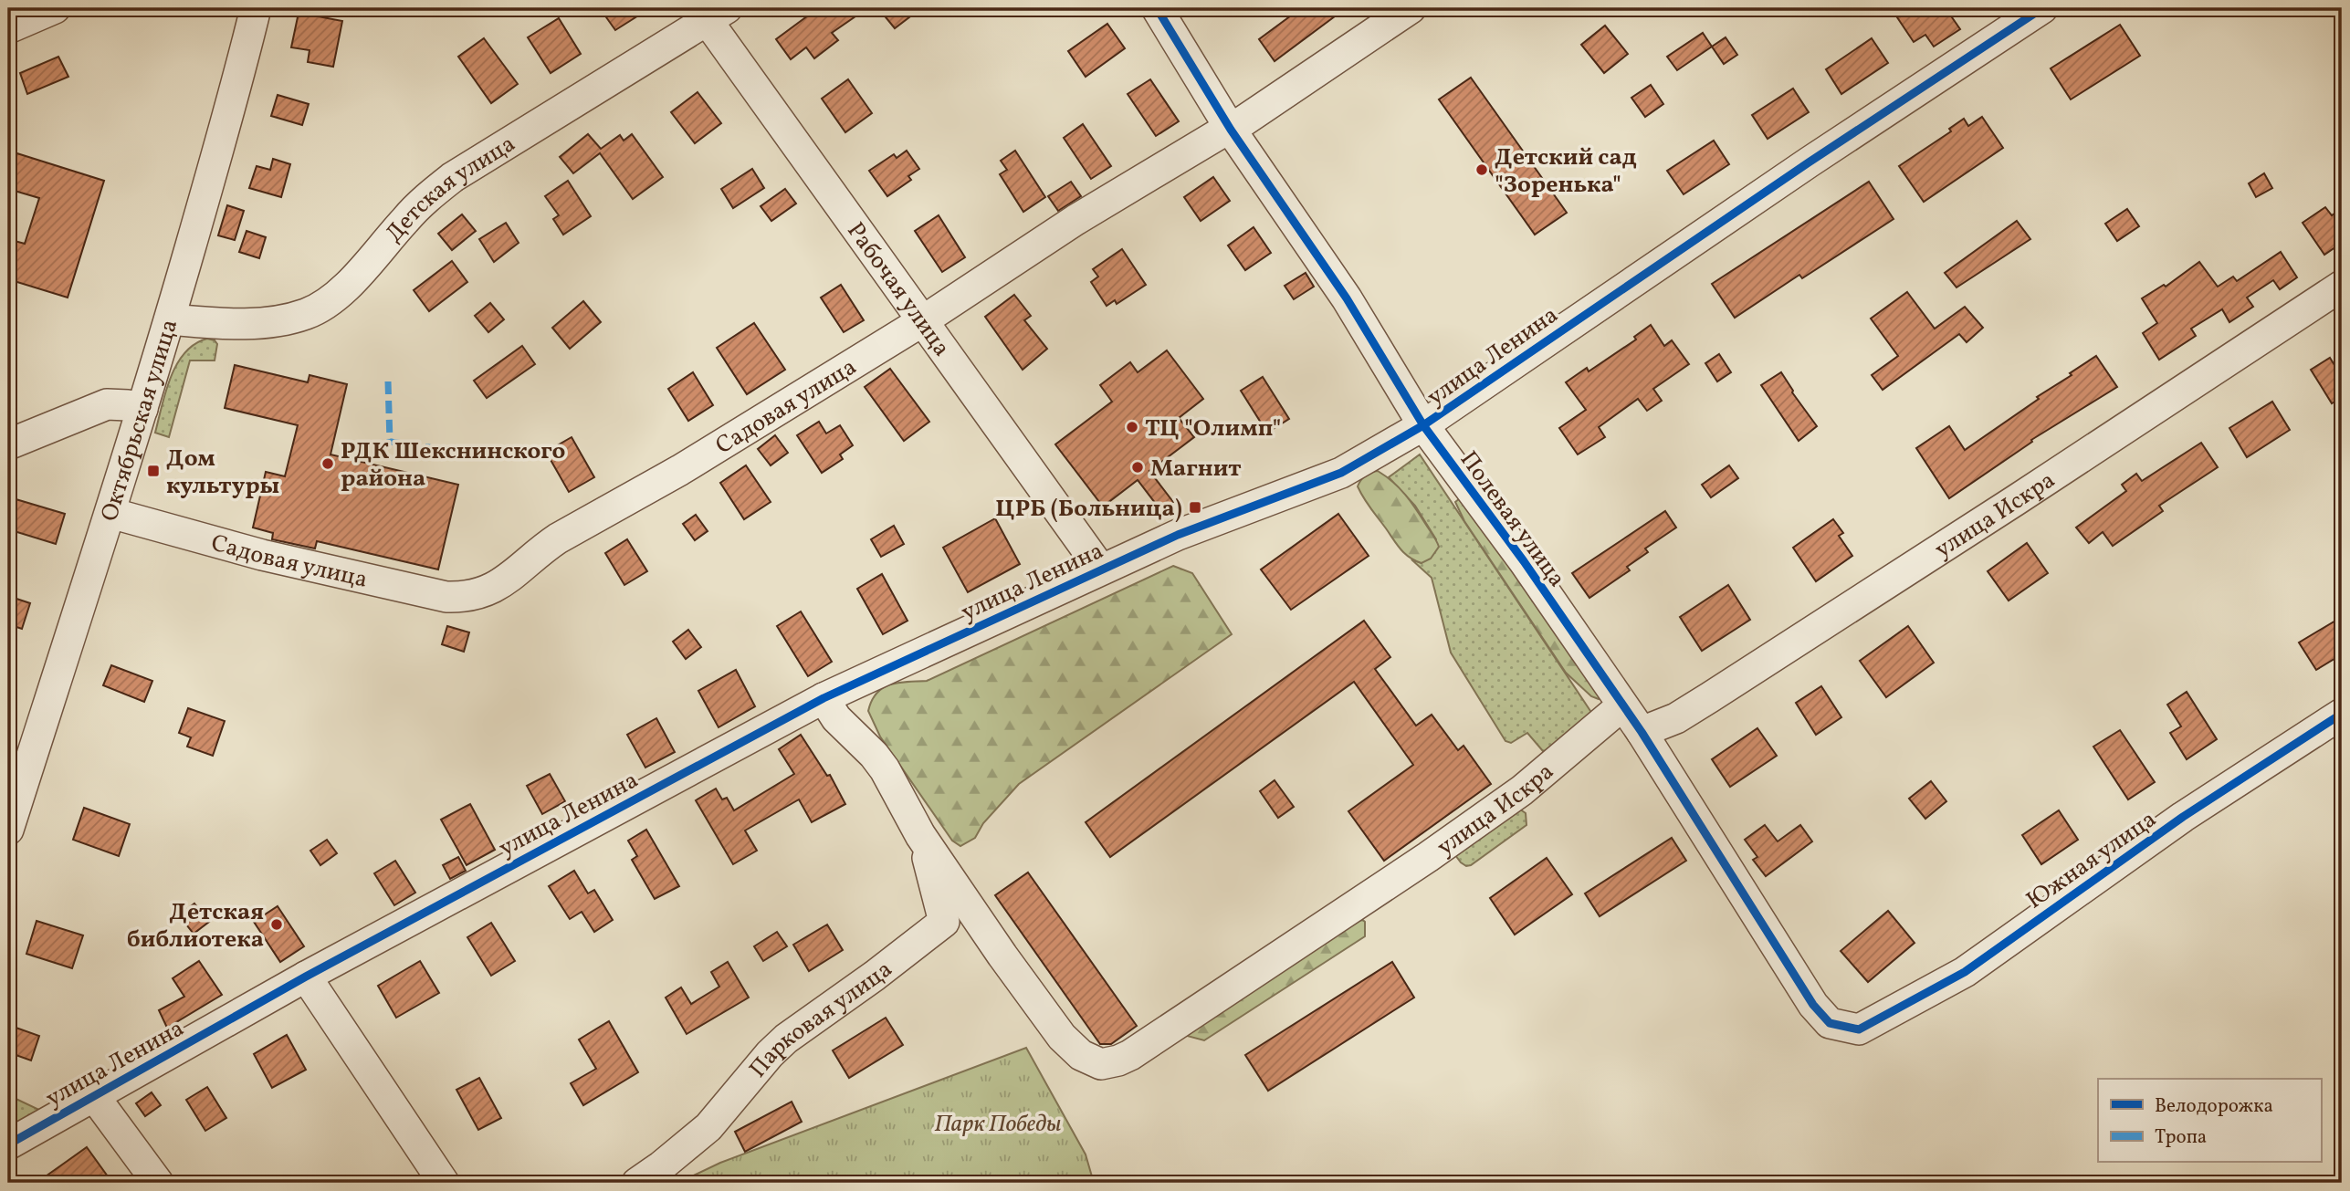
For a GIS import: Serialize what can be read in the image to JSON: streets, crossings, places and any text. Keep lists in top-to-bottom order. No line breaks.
{"streets":{"street":["Детская улица","Рабочая улица","улица Ленина","Садовая улица","Октябрьская улица","улица Искра","Полевая улица","Южная улица","Парковая улица"]},"crossings":[["Детская улица","Рабочая улица"],["Детская улица","Октябрьская улица"],["Рабочая улица","улица Ленина"],["Рабочая улица","Садовая улица"],["улица Ленина","Полевая улица"],["Садовая улица","Октябрьская улица"],["Садовая улица","Полевая улица"],["улица Искра","Полевая улица"],["улица Искра","Парковая улица"],["Полевая улица","Южная улица"]],"parks":["Парк Победы"],"places":{"other":["Детский сад \"Зоренька\"","ТЦ \"Олимп\"","РДК Шекснинского района","Магнит","Детская библиотека"],"transit":["Дом культуры","ЦРБ (Больница)"]},"legend":["Велодорожка","Тропа"]}
